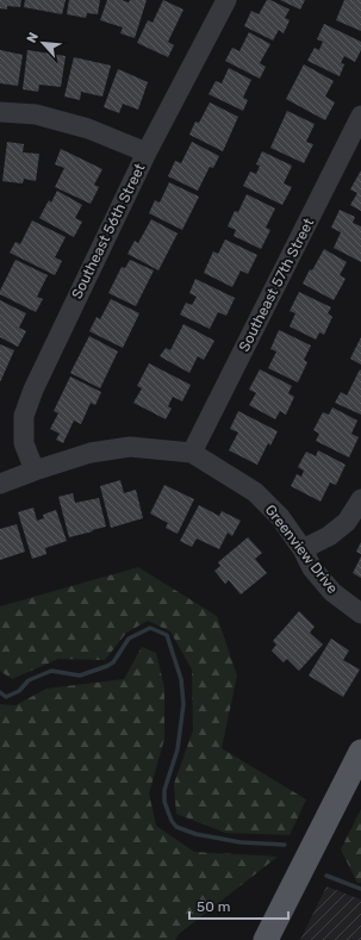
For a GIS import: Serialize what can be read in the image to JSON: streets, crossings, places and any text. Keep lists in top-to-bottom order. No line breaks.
{"streets":{"street":["Southeast 56th Street","Southeast 57th Street","Greenview Drive"]},"crossings":[["Southeast 56th Street","Greenview Drive"],["Southeast 57th Street","Greenview Drive"]],"scale_bar":"50 m","north":"top left"}
